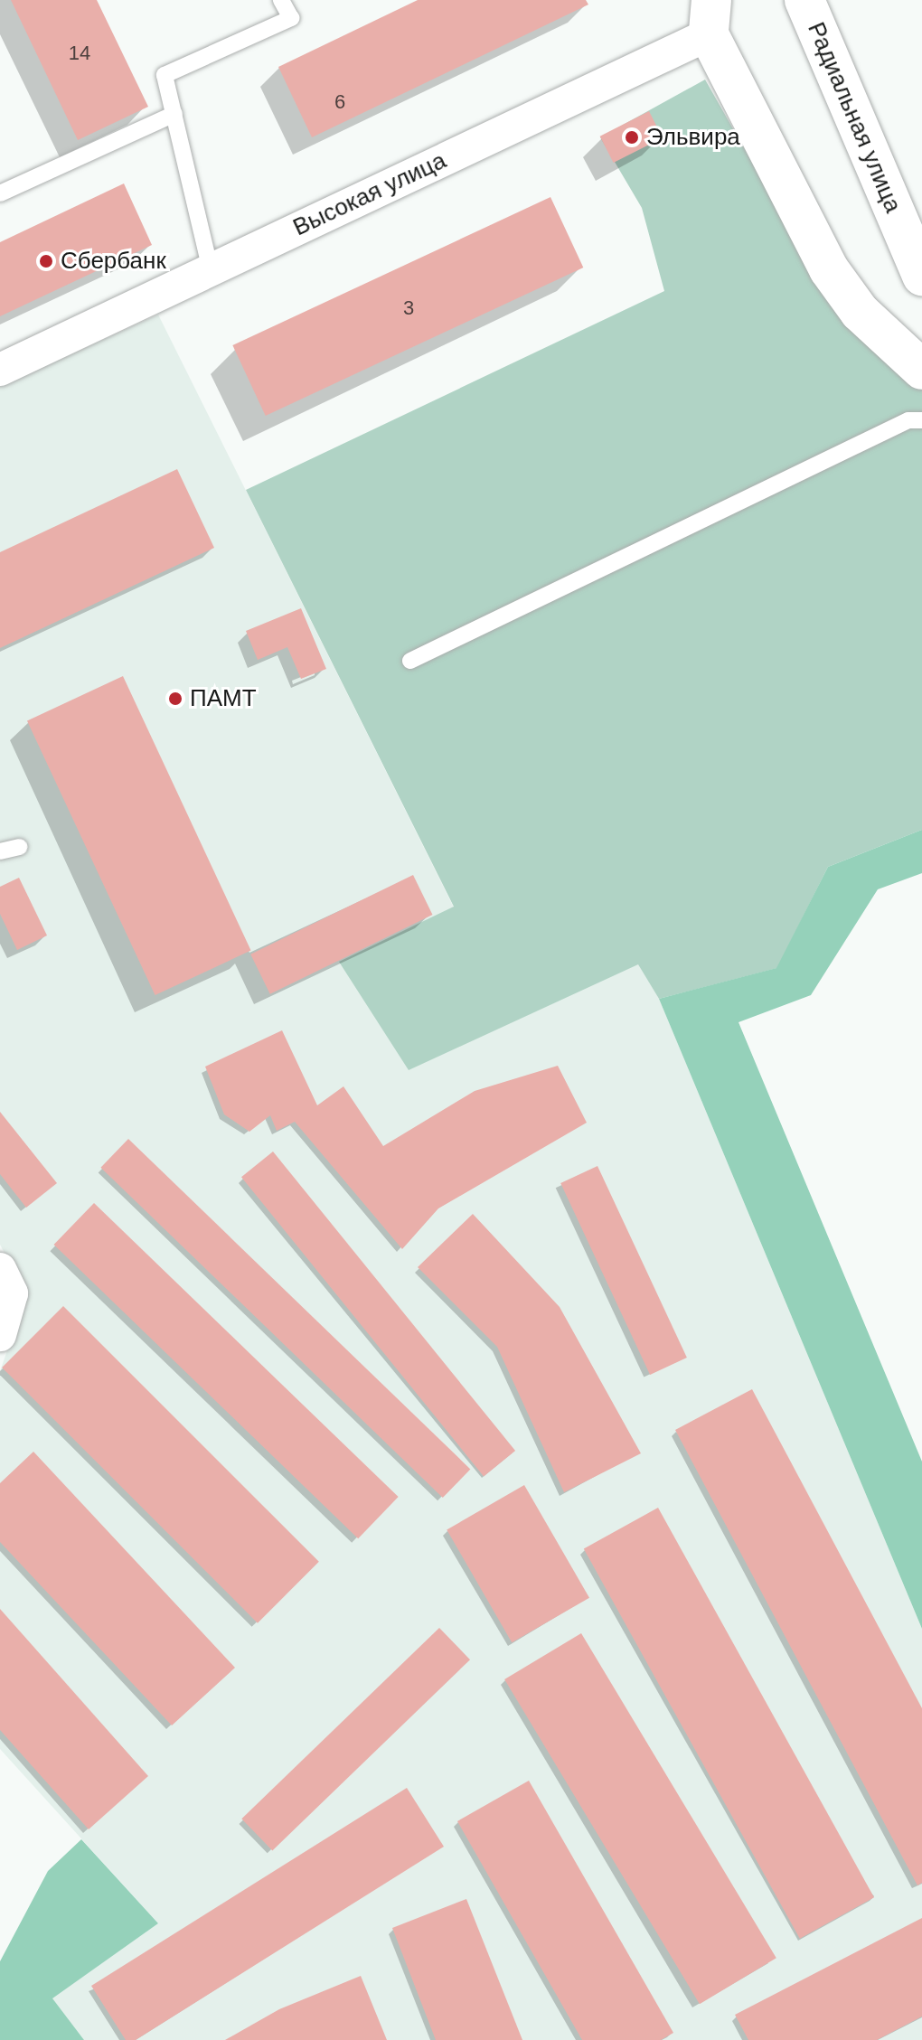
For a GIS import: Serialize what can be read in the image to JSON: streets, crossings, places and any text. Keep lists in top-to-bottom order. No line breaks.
{"streets":{"street":["Радиальная улица","Высокая улица"]},"places":["Эльвира","Сбербанк","ПАМТ"],"house_numbers":["14","6","3"]}
